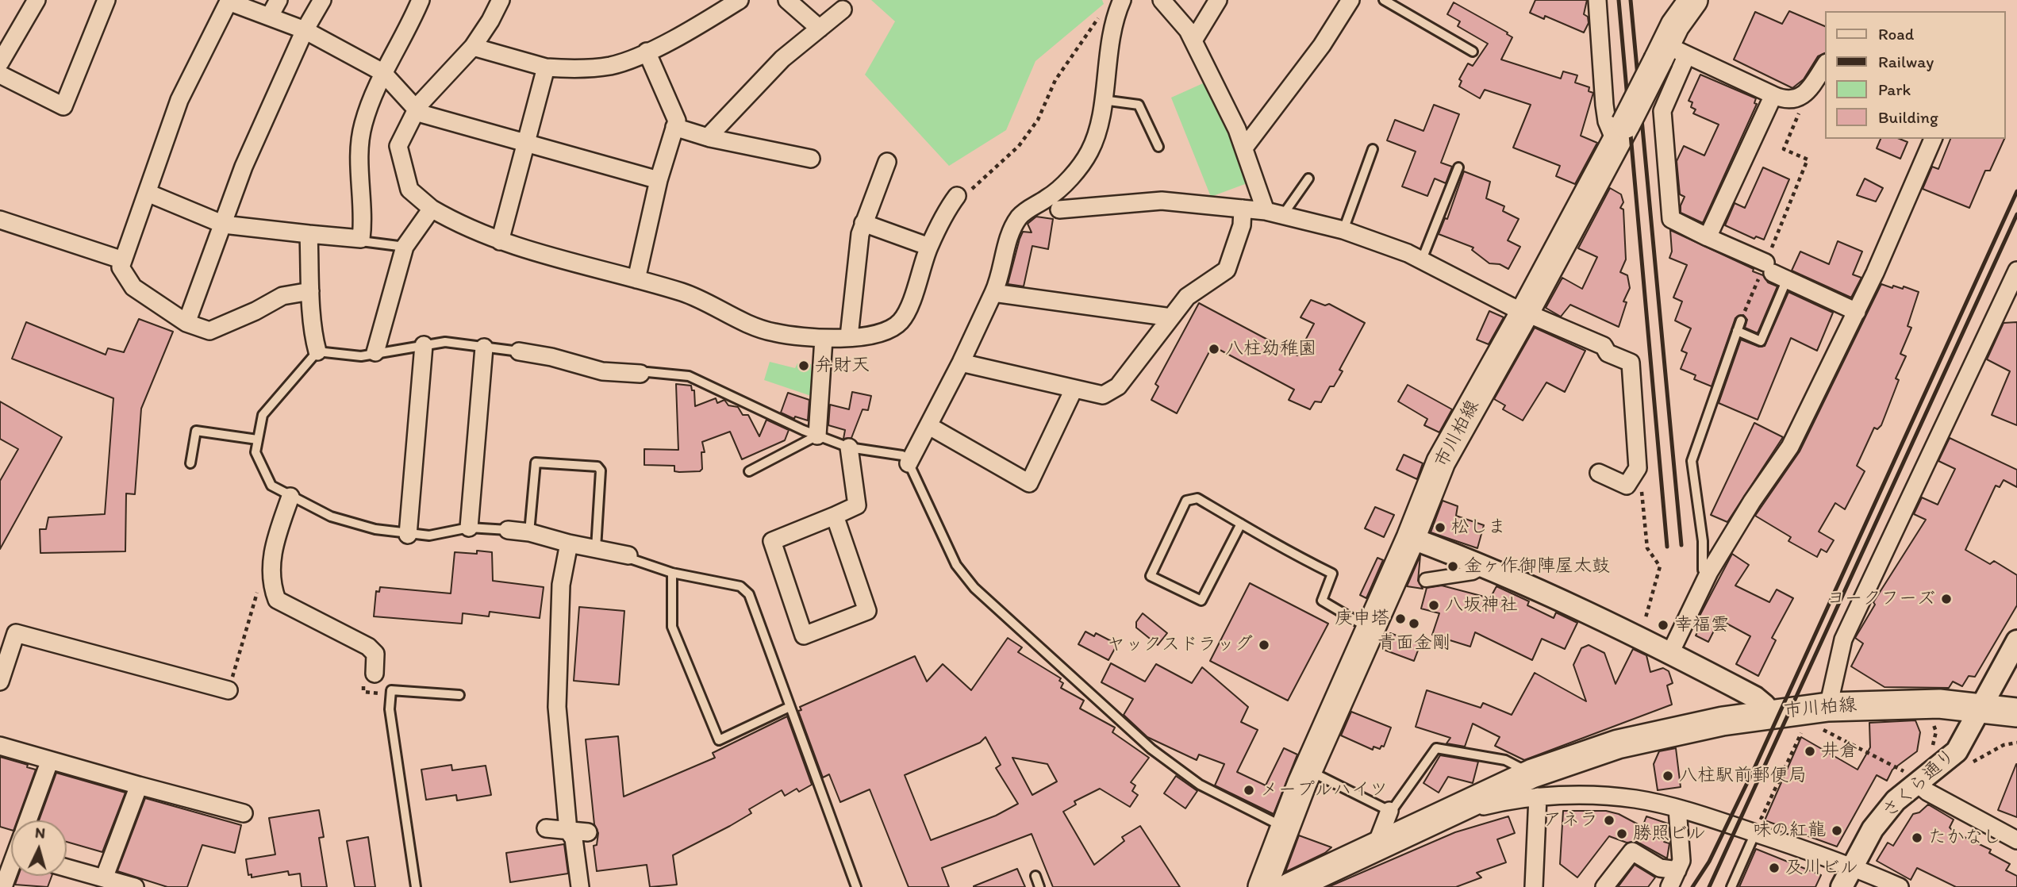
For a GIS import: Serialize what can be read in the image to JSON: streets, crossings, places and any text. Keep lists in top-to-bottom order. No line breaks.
{"streets":{"main road":["市川柏線"],"street":["さくら通り"]},"crossings":[["市川柏線","さくら通り"]],"places":["八柱幼稚園","弁財天","松しま","金ヶ作御陣屋太鼓","ヨークフーズ","八坂神社","庚申塔","青面金剛","幸福雲","ヤックスドラッグ","井倉","八柱駅前郵便局","メープルハイツ","アネラ","味の紅龍","勝照ビル","たかなし","及川ビル"],"legend":["Road","Railway","Park","Building"],"north":"top"}
